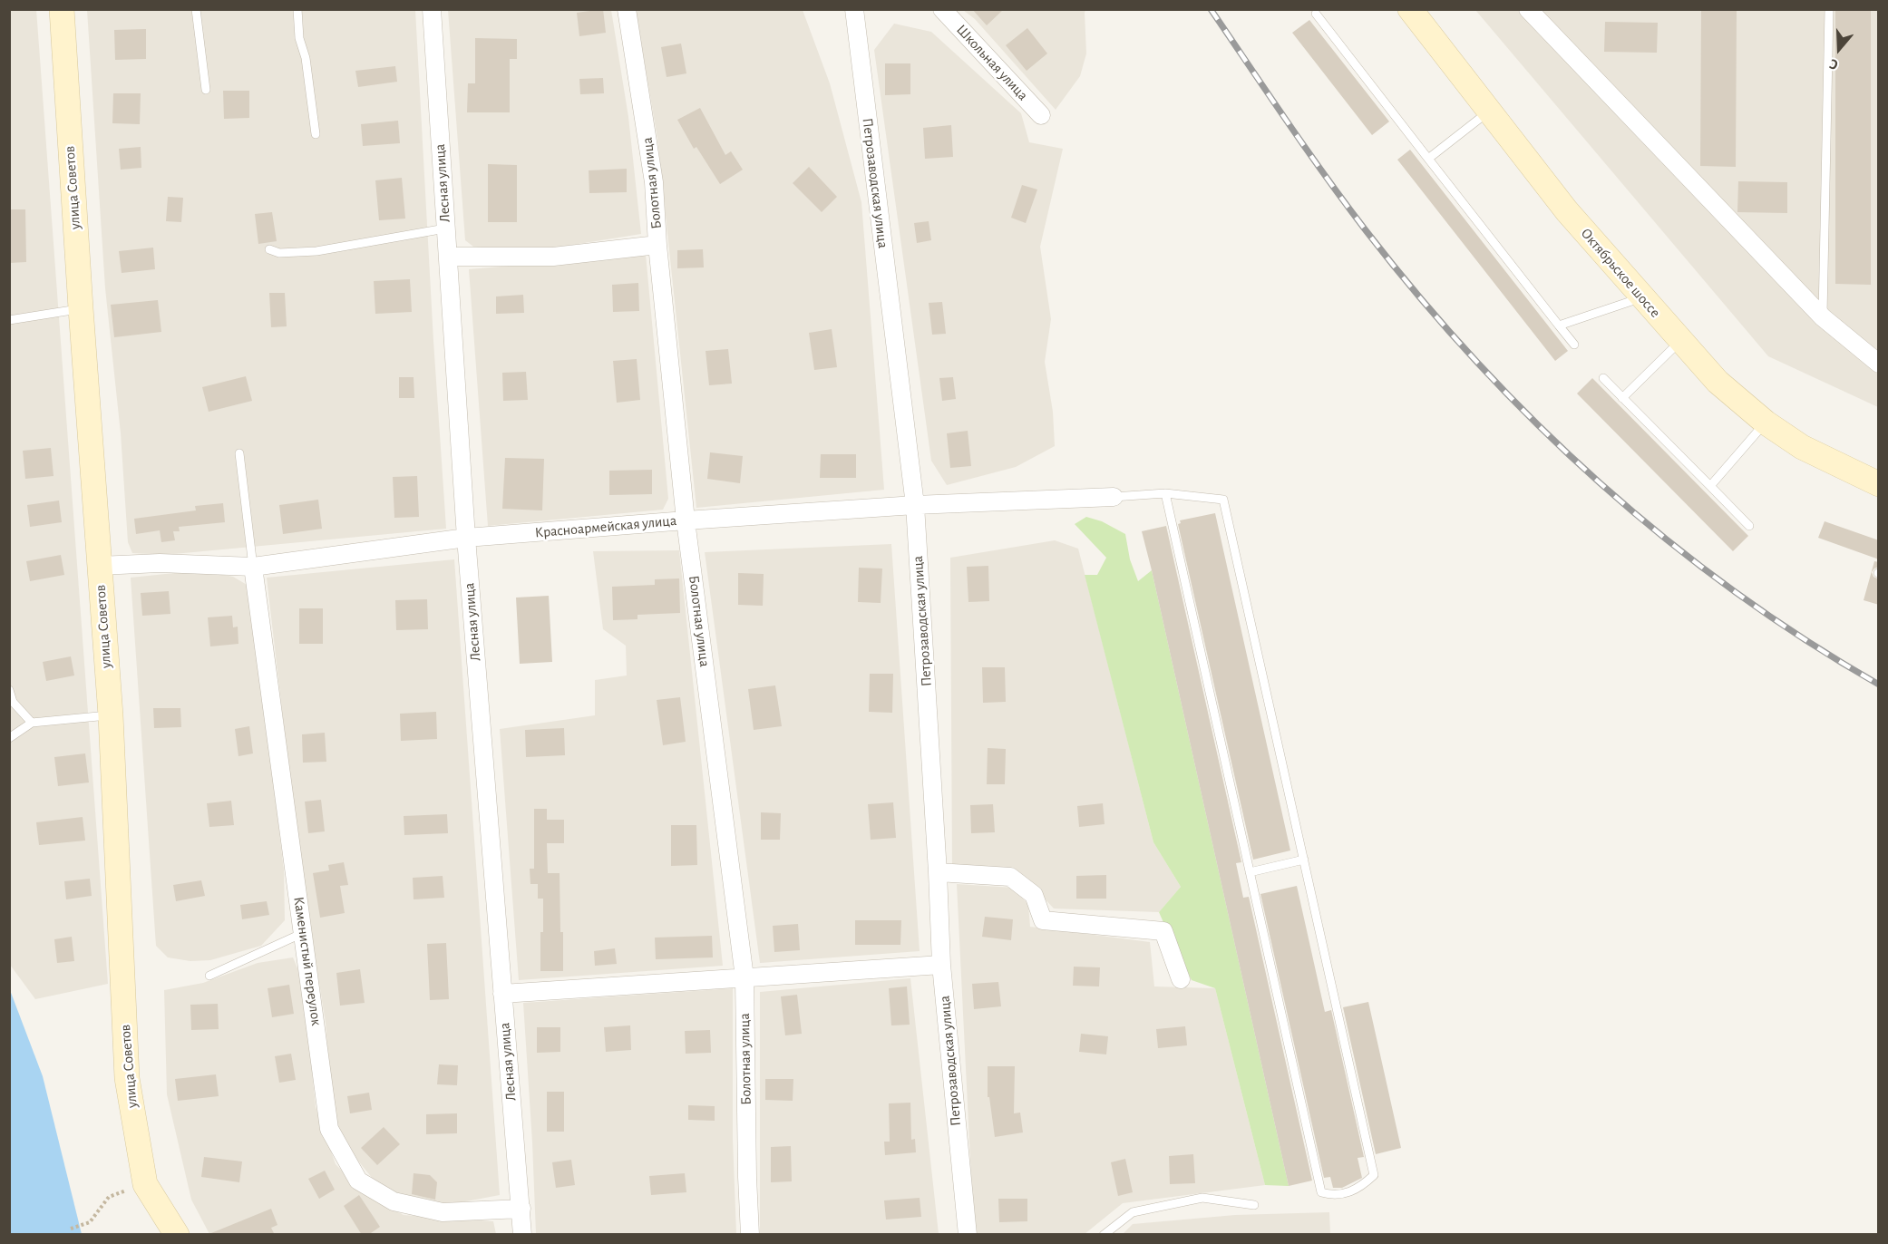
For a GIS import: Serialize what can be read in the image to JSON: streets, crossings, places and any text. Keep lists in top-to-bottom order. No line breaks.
{"streets":{"main road":["улица Советов","Октябрьское шоссе"],"street":["Школьная улица","Лесная улица","Болотная улица","Петрозаводская улица","Красноармейская улица","Каменистый переулок"]},"crossings":[["Лесная улица","Красноармейская улица"],["Лесная улица","Каменистый переулок"],["Болотная улица","Красноармейская улица"],["Петрозаводская улица","Красноармейская улица"],["улица Советов","Красноармейская улица"],["Красноармейская улица","Каменистый переулок"]],"north":"bottom"}
